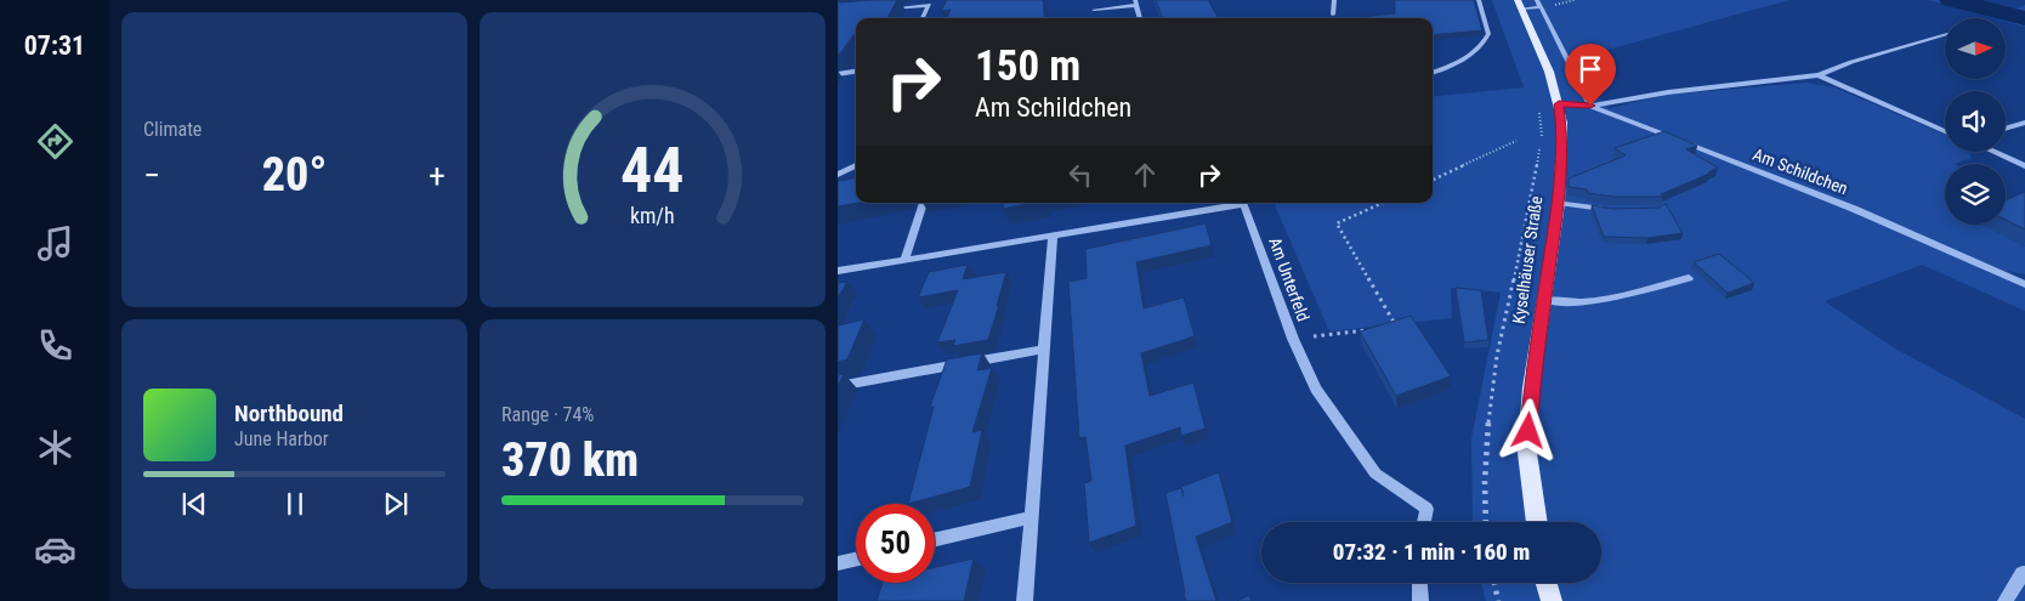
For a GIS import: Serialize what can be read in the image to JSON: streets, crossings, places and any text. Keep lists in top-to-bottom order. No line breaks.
{"streets":{"main road":["Kyselhäuser Straße"],"street":["Am Schildchen","Am Unterfeld"]},"crossings":[["Am Schildchen","Kyselhäuser Straße"]],"north":"right","page":{"tabs":"07:31","tile":["Climate",["Range · 74%","370 km"]],"turn":["150 m","Am Schildchen"],"heat":["−","20°","+"],"song":["Northbound","June Harbor"],"limit":"50","trip":"07:32 · 1 min · 160 m","gauge":["44","km/h"]}}
